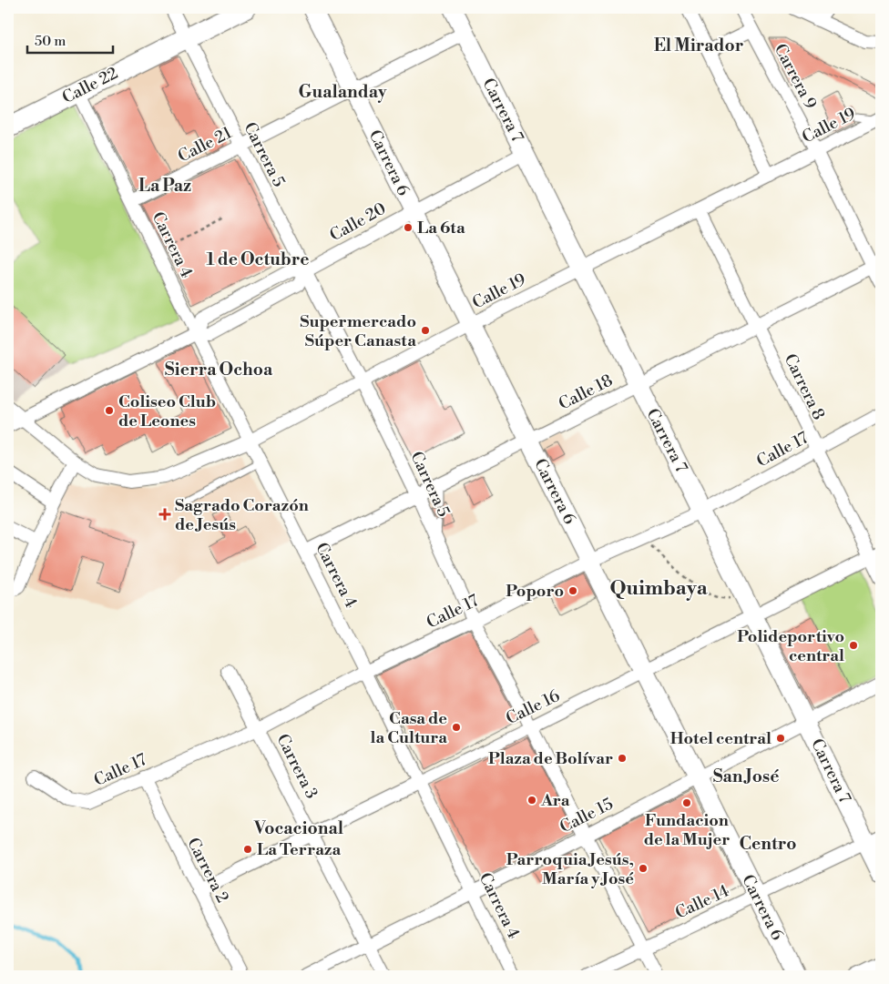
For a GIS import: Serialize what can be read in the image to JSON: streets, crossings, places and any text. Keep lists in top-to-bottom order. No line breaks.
{"streets":{"main road":["Calle 22","Carrera 7","Carrera 6"],"street":["Carrera 9","Calle 19","Calle 21","Carrera 5","Calle 20","Carrera 4","Carrera 8","Calle 18","Calle 17","Calle 16","Carrera 3","Calle 15","Carrera 2","Calle 14"]},"crossings":[["Carrera 9","Calle 19"],["Carrera 9","Calle 18"],["Calle 22","Carrera 5"],["Calle 22","Carrera 4"],["Carrera 7","Calle 19"],["Carrera 7","Calle 21"],["Carrera 7","Calle 20"],["Carrera 7","Calle 18"],["Carrera 7","Calle 17"],["Carrera 7","Calle 16"],["Carrera 7","Calle 15"],["Carrera 7","Calle 14"],["Calle 19","Carrera 5"],["Calle 19","Carrera 6"],["Calle 19","Calle 20"],["Calle 19","Carrera 4"],["Calle 19","Carrera 8"],["Calle 21","Carrera 5"],["Calle 21","Carrera 6"],["Calle 21","Carrera 4"],["Carrera 5","Calle 20"],["Carrera 5","Calle 18"],["Carrera 5","Calle 17"],["Carrera 5","Calle 16"],["Carrera 5","Calle 15"],["Carrera 5","Calle 14"],["Carrera 6","Calle 20"],["Carrera 6","Calle 18"],["Carrera 6","Calle 17"],["Carrera 6","Calle 16"],["Carrera 6","Calle 15"],["Carrera 6","Calle 14"],["Calle 20","Carrera 4"],["Carrera 4","Calle 18"],["Carrera 4","Calle 17"],["Carrera 4","Calle 16"],["Carrera 4","Calle 15"],["Carrera 8","Calle 18"],["Carrera 8","Calle 17"],["Carrera 8","Calle 16"],["Calle 17","Carrera 3"],["Calle 17","Carrera 2"],["Calle 16","Carrera 3"],["Calle 16","Carrera 2"],["Carrera 3","Calle 15"]],"districts":["El Mirador","Gualanday","La Paz","1 de Octubre","Sierra Ochoa","Quimbaya","San José","Vocacional","Centro"],"places":{"other":["La 6ta","Supermercado Súper Canasta","Coliseo Club de Leones","Poporo","Polideportivo central","Casa de la Cultura","Hotel central","Plaza de Bolívar","Ara","Fundacion de la Mujer","La Terraza","Parroquia Jesús, María y José"],"health":["Sagrado Corazón de Jesús"]},"scale_bar":"50 m"}
